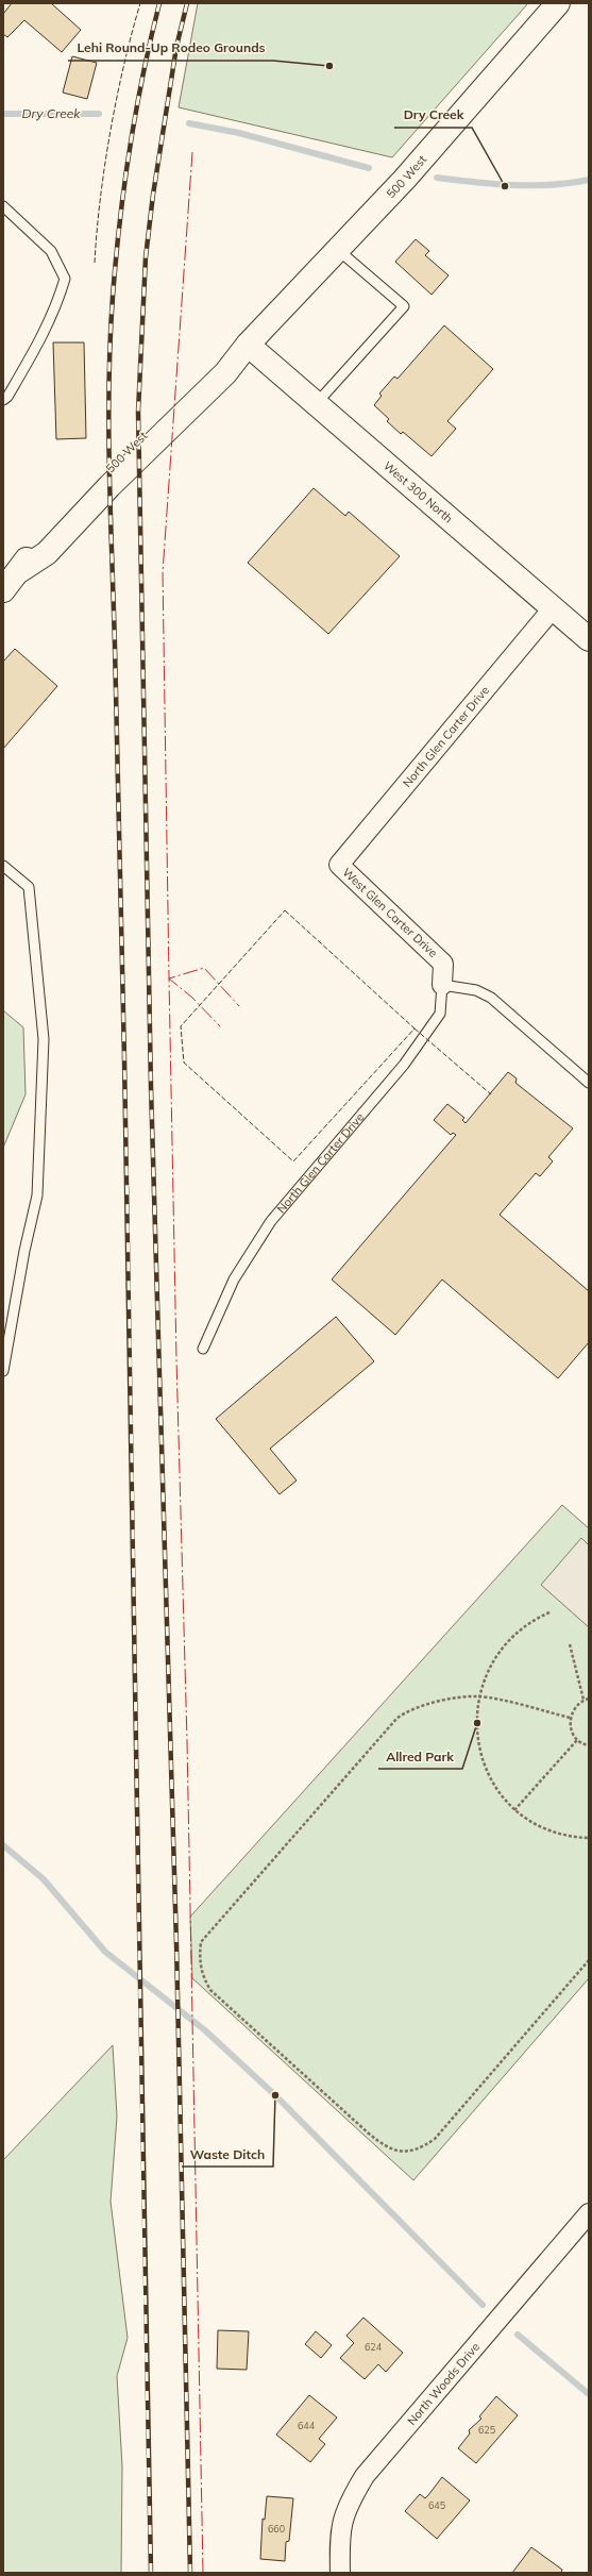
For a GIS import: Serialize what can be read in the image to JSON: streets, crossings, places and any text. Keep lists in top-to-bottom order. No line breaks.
{"streets":{"main road":["500 West","West 300 North"],"street":["North Glen Carter Drive","West Glen Carter Drive","North Woods Drive"]},"crossings":[["500 West","West 300 North"],["West 300 North","North Glen Carter Drive"],["North Glen Carter Drive","West Glen Carter Drive"]],"water":["Dry Creek"],"places":["Lehi Round-Up Rodeo Grounds","Dry Creek","Allred Park","Waste Ditch"],"house_numbers":["624","644","625","645","660"]}
